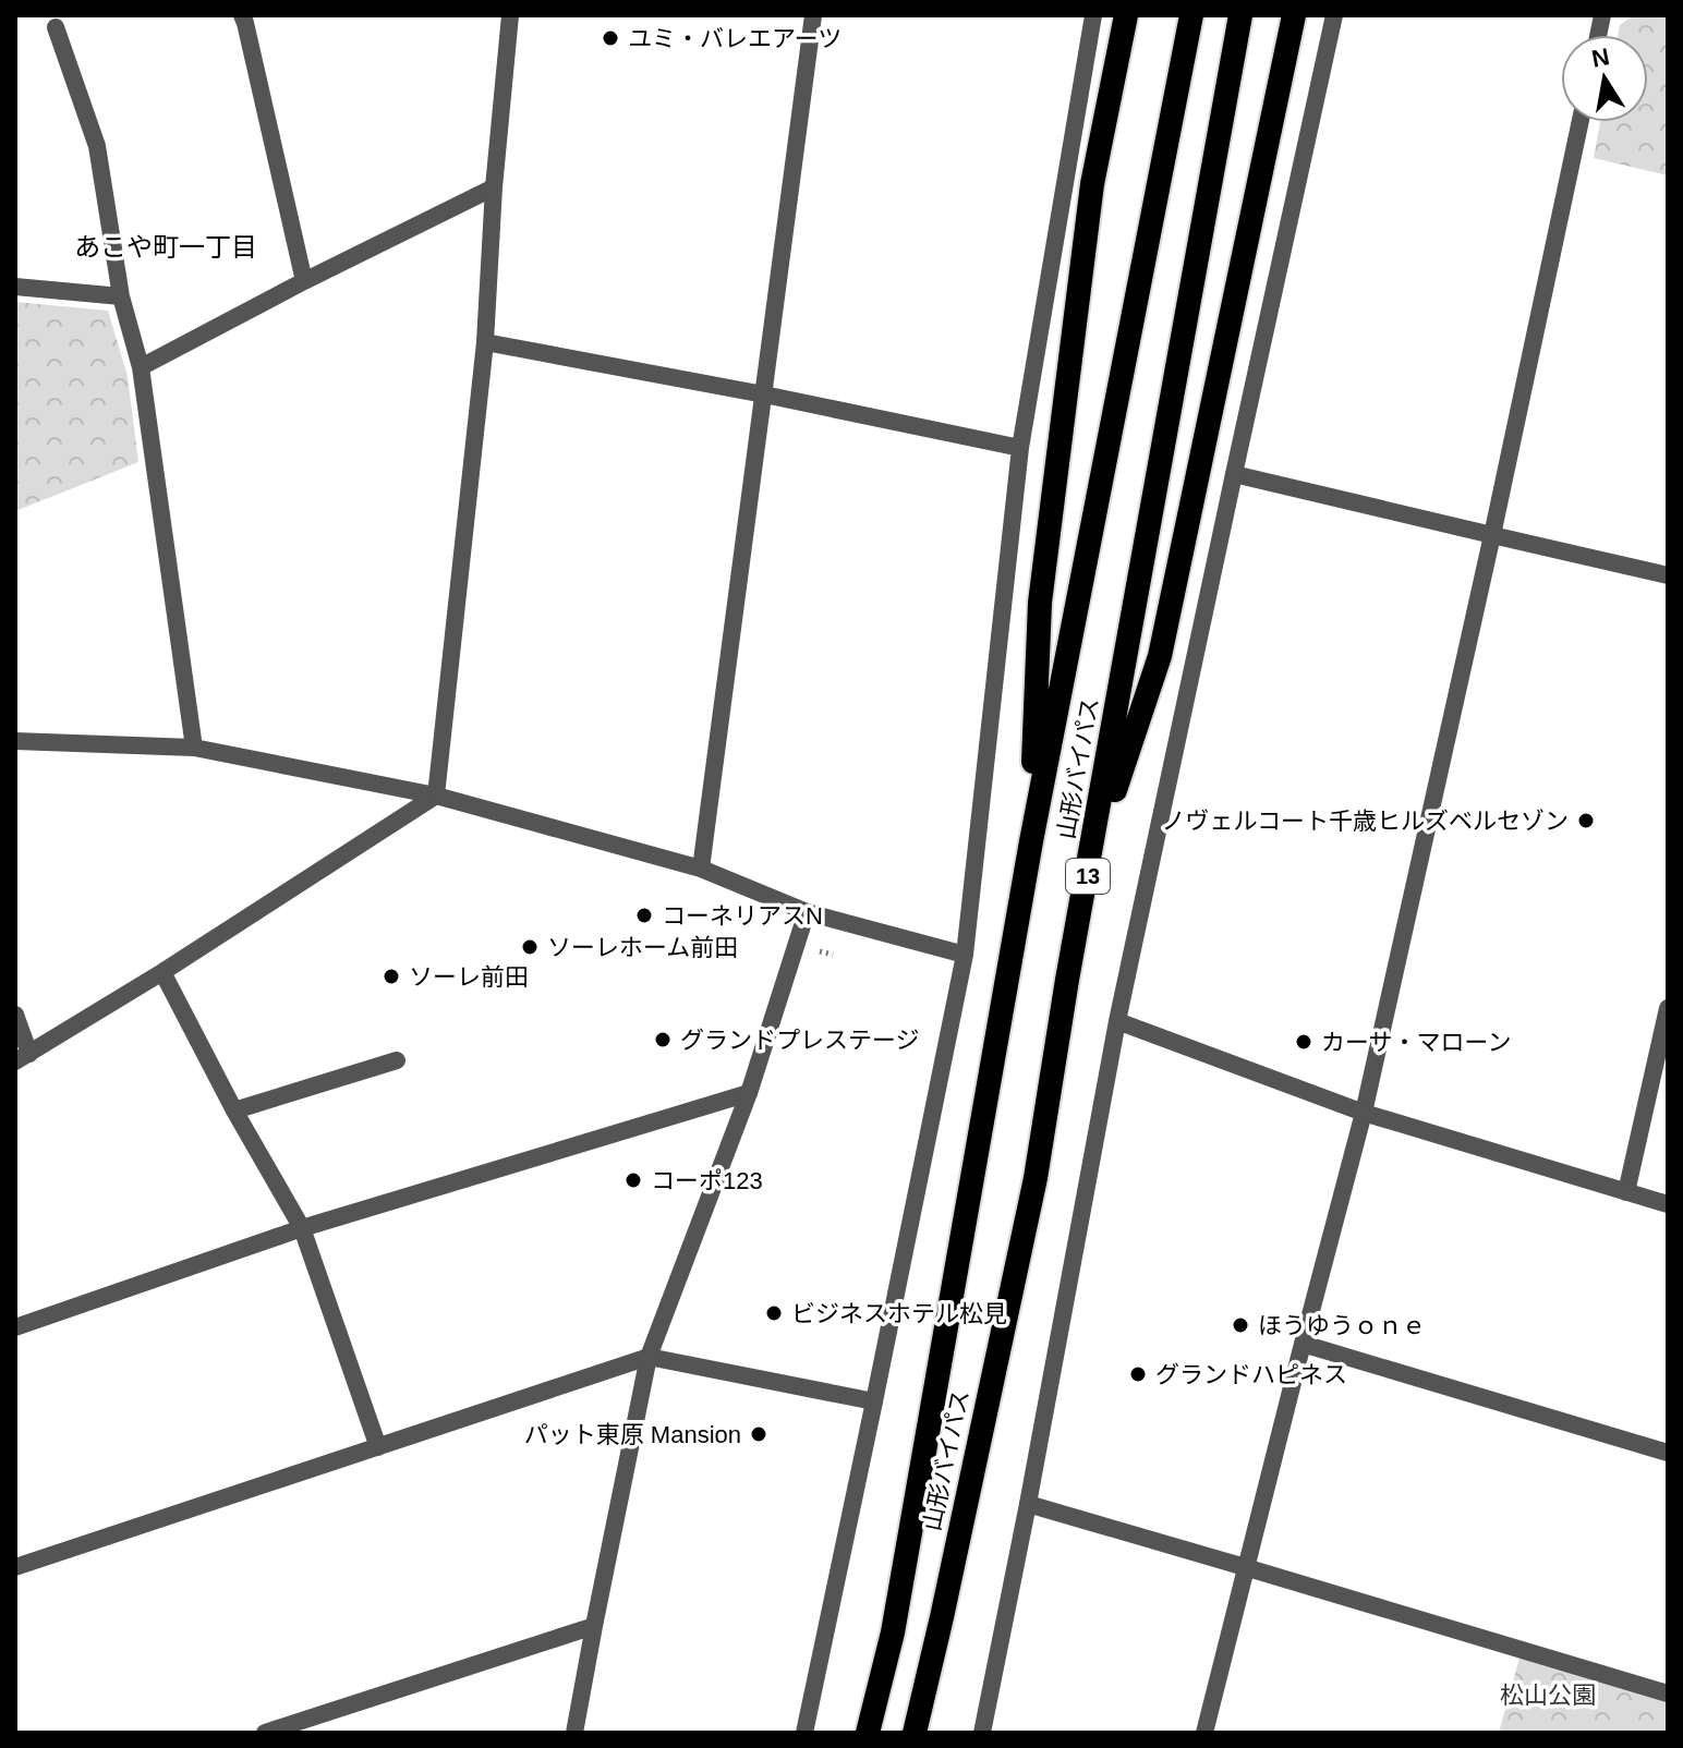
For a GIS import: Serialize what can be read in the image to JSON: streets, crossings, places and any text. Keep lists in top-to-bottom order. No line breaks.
{"streets":{"highway":["山形バイパス","13"]},"districts":["あこや町一丁目"],"parks":["松山公園"],"places":["ユミ・バレエアーツ","ノヴェルコート千歳ヒルズベルセゾン","コーネリアスN","ソーレホーム前田","ソーレ前田","グランドプレステージ","カーサ・マローン","コーポ123","ビジネスホテル松見","ほうゆうｏｎｅ","グランドハピネス","パット東原 Mansion"],"north":"top"}
